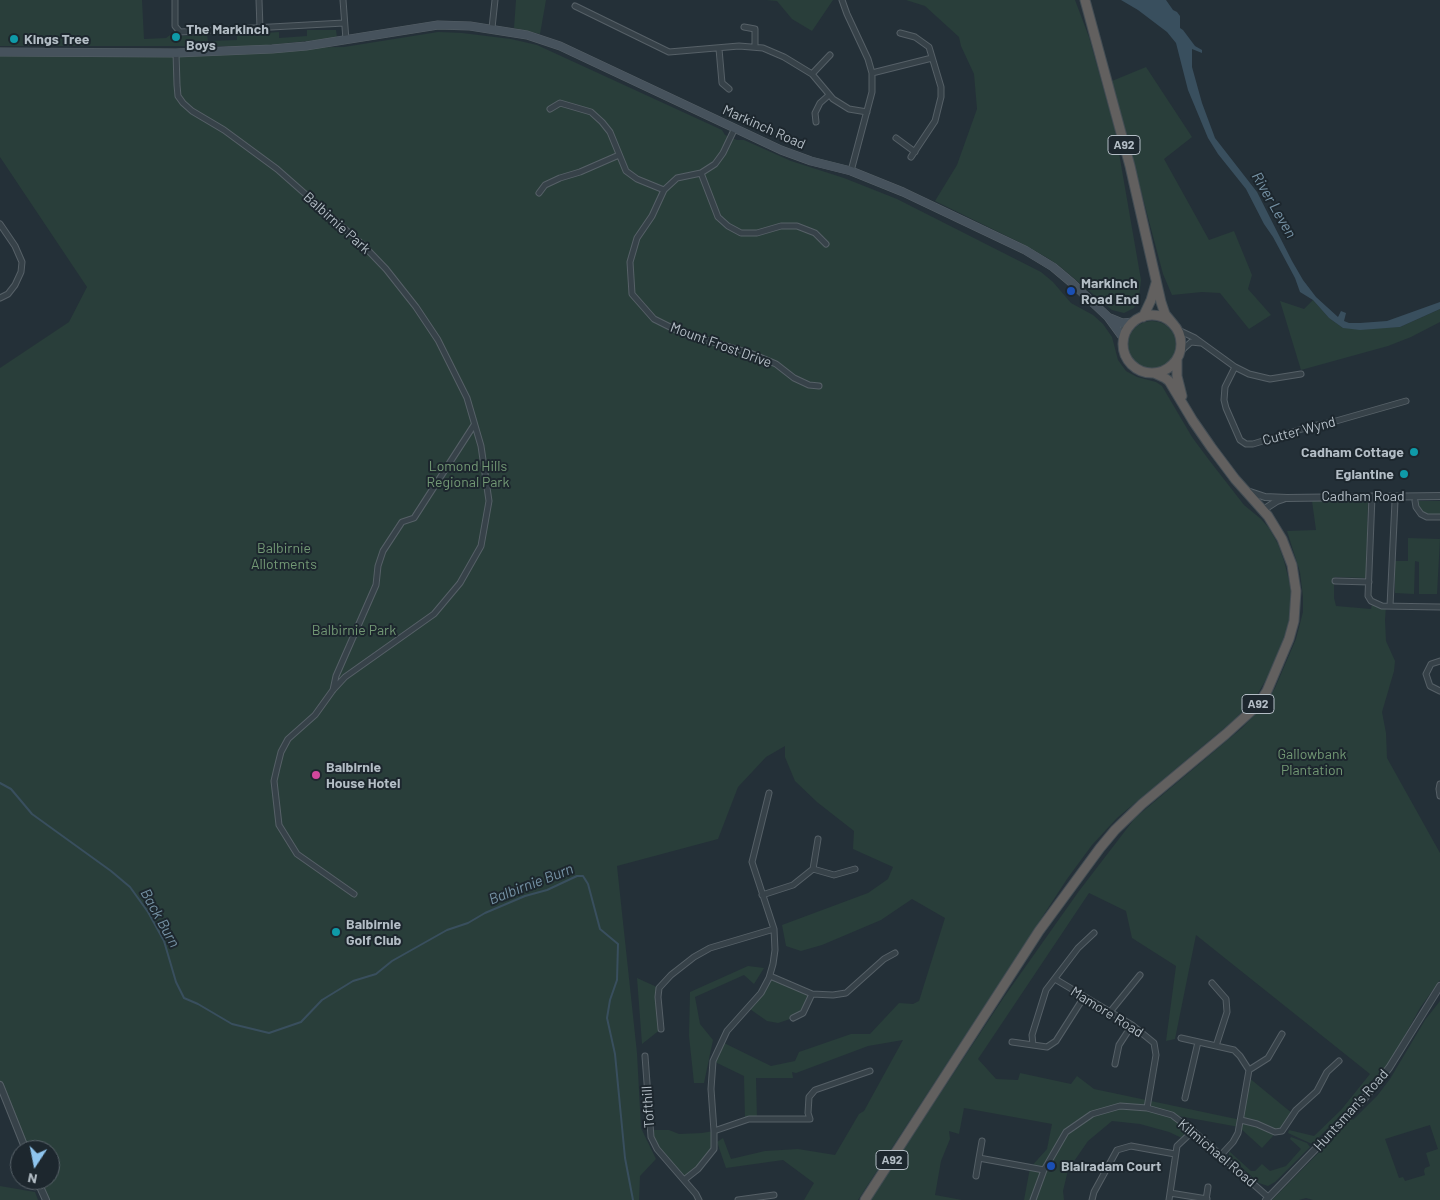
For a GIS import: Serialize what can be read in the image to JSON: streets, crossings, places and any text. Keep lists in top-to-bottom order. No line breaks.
{"streets":{"highway":["A92"],"main road":["Markinch Road"],"street":["Balbirnie Park","Mount Frost Drive","Cutter Wynd","Cadham Road","Mamore Road","Tofthill","Huntsman's Road","Kilmichael Road"]},"crossings":[["Markinch Road","A92"],["Markinch Road","Balbirnie Park"],["A92","Cadham Road"],["Mamore Road","Kilmichael Road"],["Huntsman's Road","Kilmichael Road"]],"water":["River Leven","Balbirnie Burn","Back Burn"],"parks":["Lomond Hills Regional Park","Balbirnie Allotments","Balbirnie Park","Gallowbank Plantation"],"places":["The Markinch Boys","Kings Tree","Markinch Road End","Cadham Cottage","Eglantine","Balbirnie House Hotel","Balbirnie Golf Club","Blairadam Court"],"north":"bottom"}
